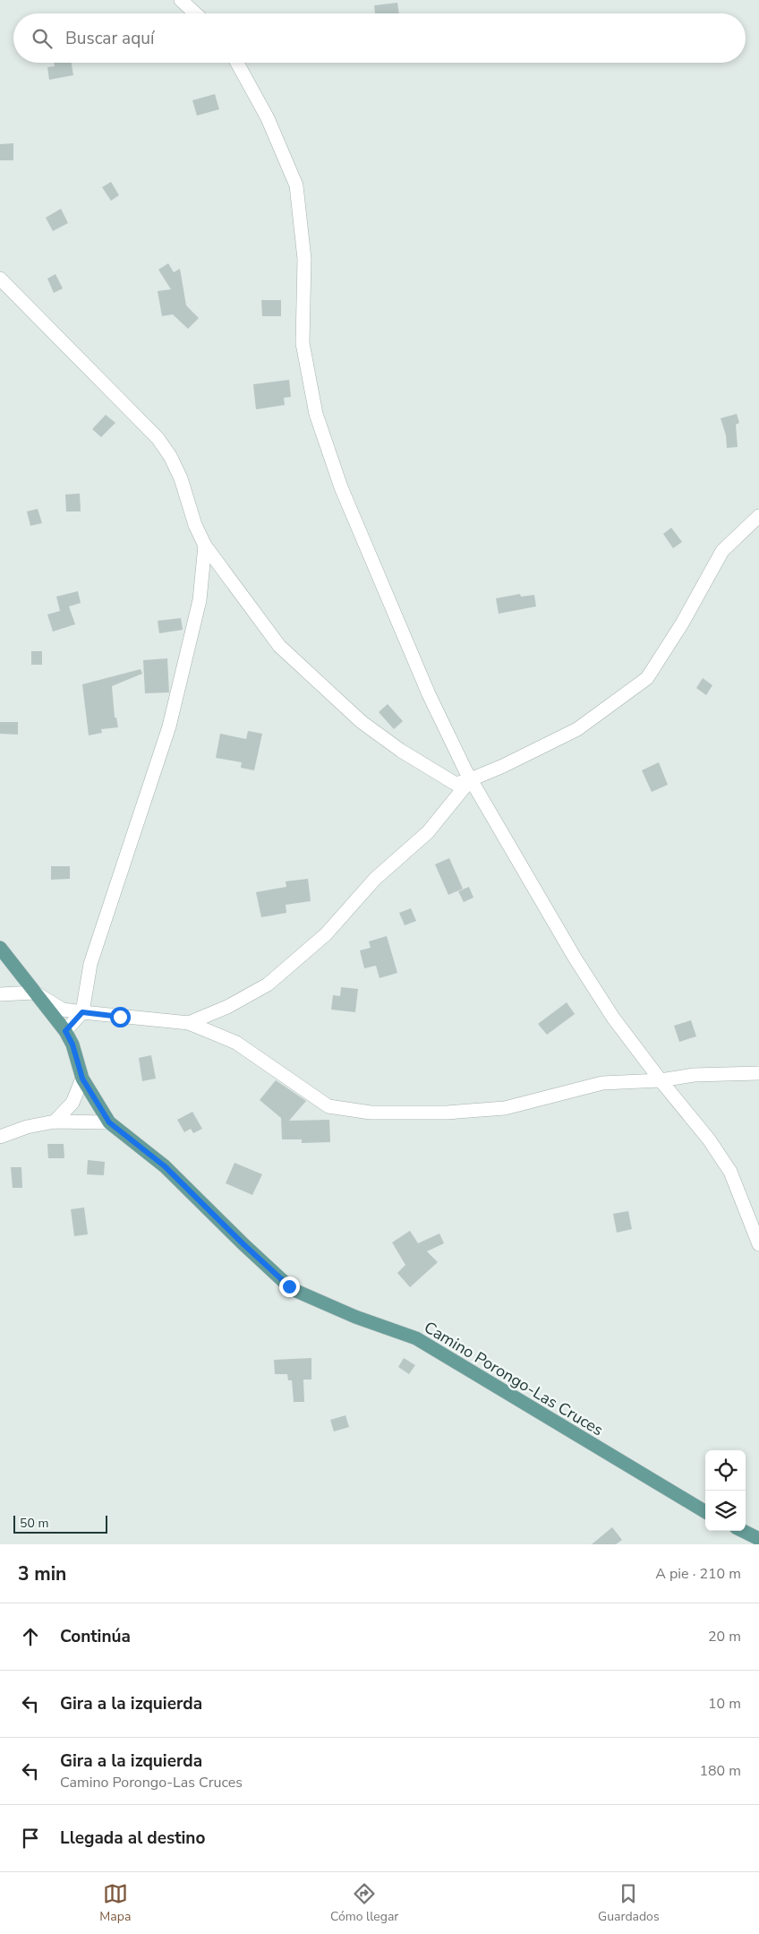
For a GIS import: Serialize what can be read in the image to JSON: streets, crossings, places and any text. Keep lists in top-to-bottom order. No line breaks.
{"streets":{"main road":["Camino Porongo-Las Cruces"]},"scale_bar":"50 m","page":{"search":"Buscar aquí","scale":"50 m","heading":["3 min","A pie · 210 m"],"list":[["Continúa","20 m"],["Gira a la izquierda","10 m"],["Gira a la izquierda","Camino Porongo-Las Cruces","180 m"],"Llegada al destino"],"nav":["Mapa","Cómo llegar","Guardados"]}}
